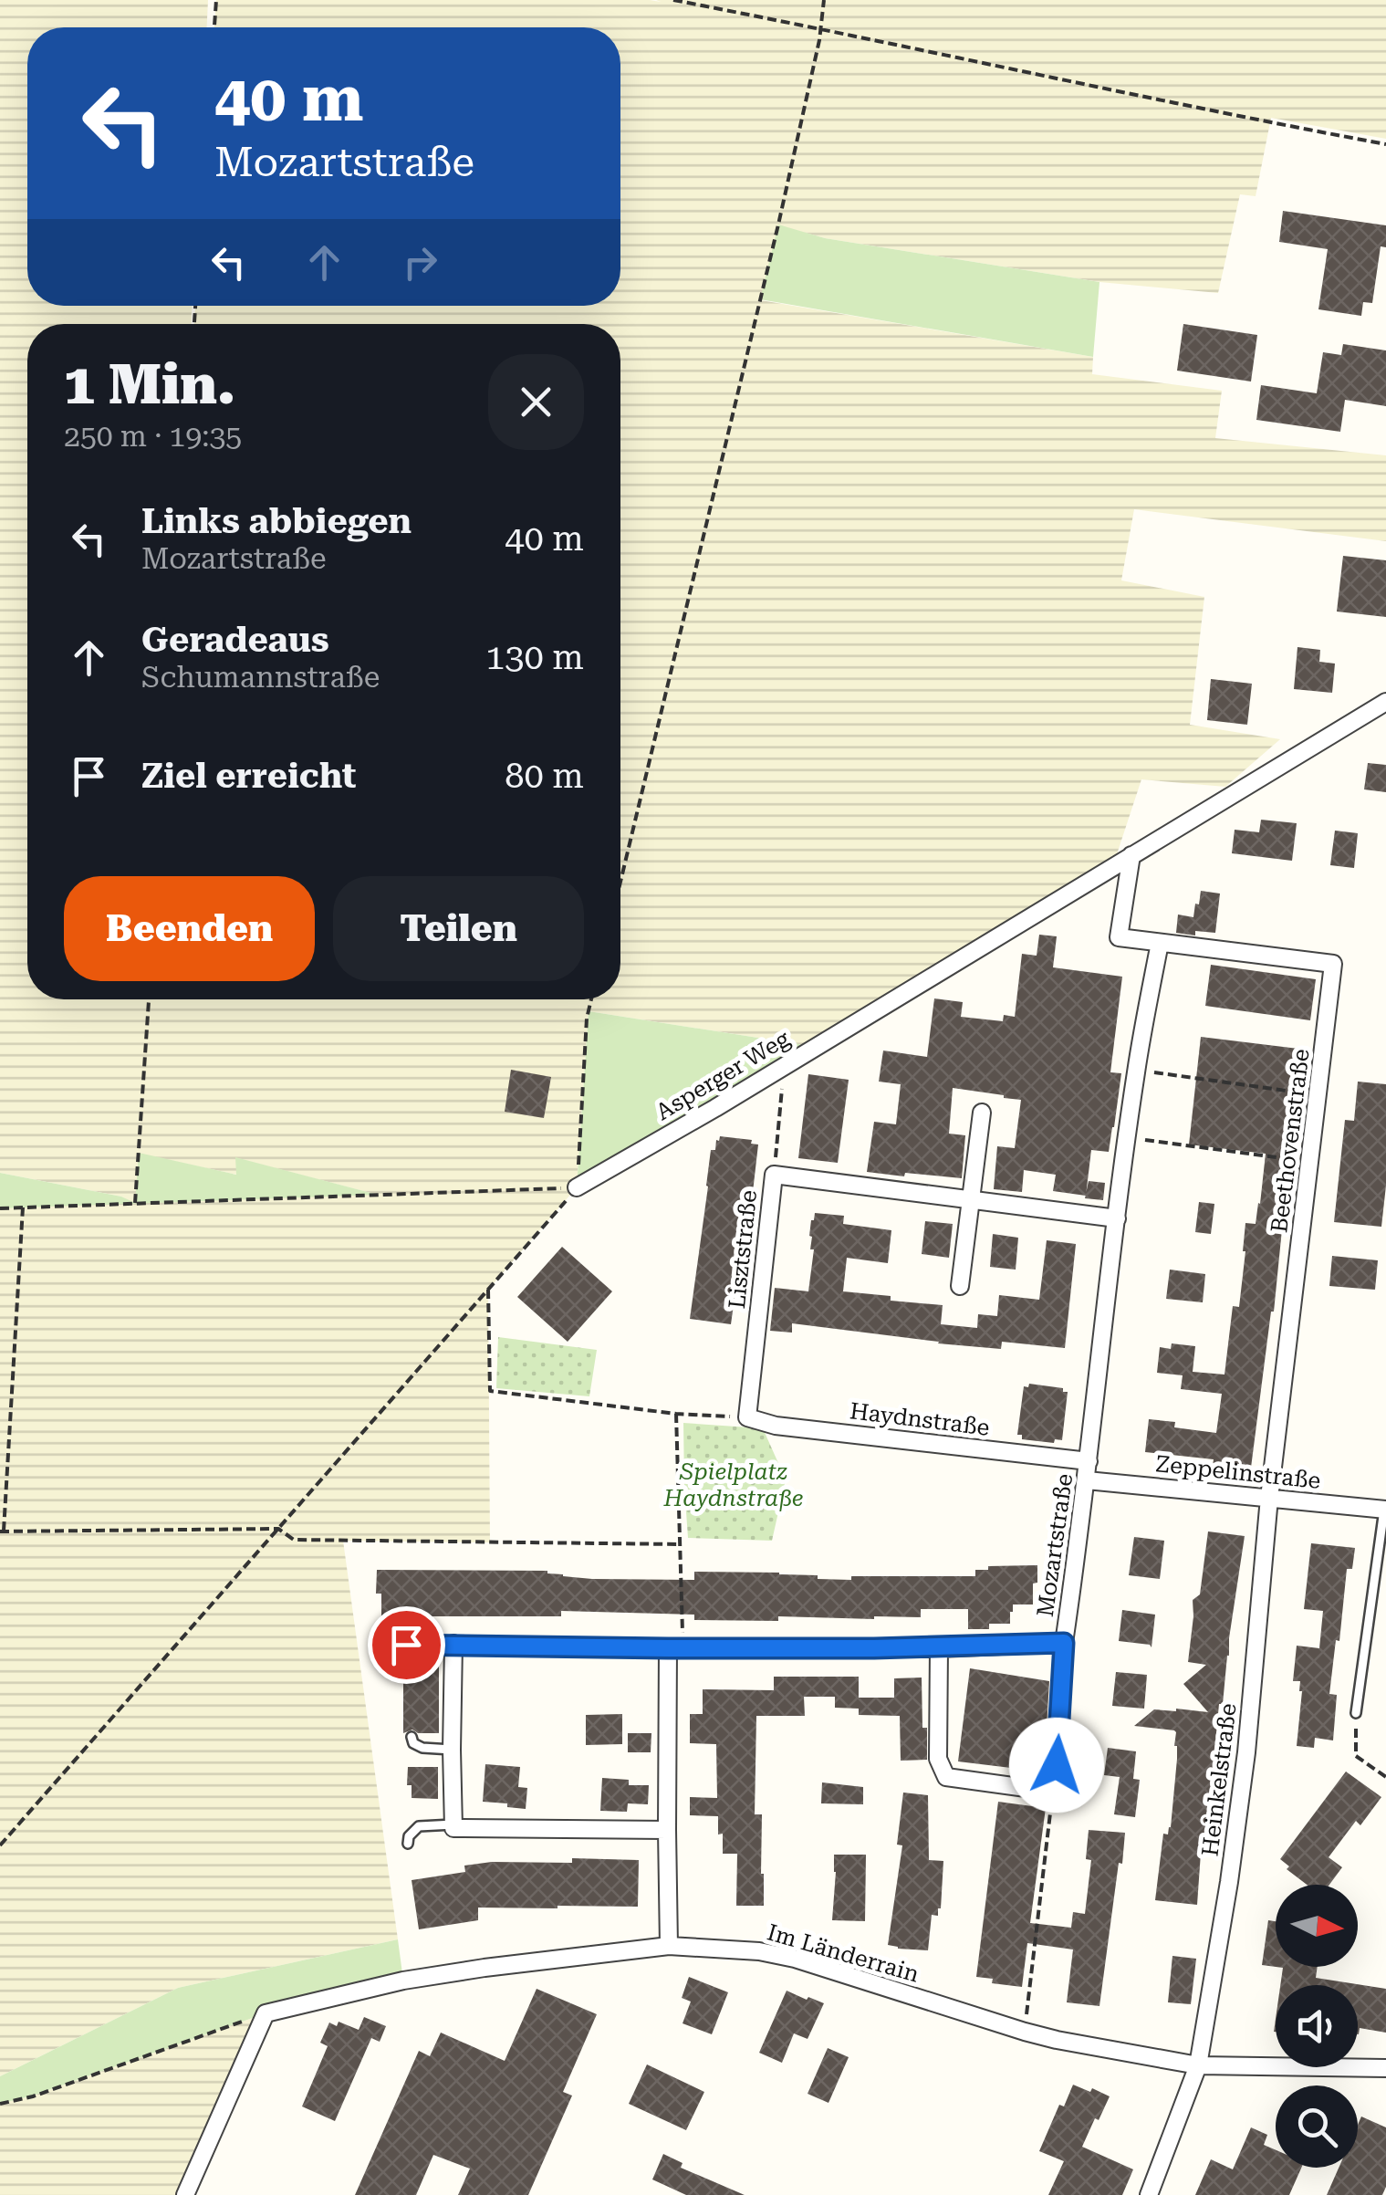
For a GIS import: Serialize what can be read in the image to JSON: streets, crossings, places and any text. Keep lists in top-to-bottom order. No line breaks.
{"streets":{"street":["Asperger Weg","Beethovenstraße","Lisztstraße","Haydnstraße","Zeppelinstraße","Mozartstraße","Heinkelstraße","Im Länderrain"]},"crossings":[["Beethovenstraße","Zeppelinstraße"],["Beethovenstraße","Mozartstraße"],["Beethovenstraße","Heinkelstraße"],["Lisztstraße","Haydnstraße"],["Lisztstraße","Mozartstraße"],["Haydnstraße","Mozartstraße"],["Zeppelinstraße","Mozartstraße"],["Zeppelinstraße","Heinkelstraße"],["Heinkelstraße","Im Länderrain"]],"parks":["Spielplatz Haydnstraße"],"north":"right","page":{"turn":["40 m","Mozartstraße"],"heading":["1 Min.","250 m · 19:35"],"list":[{"name":"Links abbiegen","note":"Mozartstraße","value":"40 m"},{"name":"Geradeaus","note":"Schumannstraße","value":"130 m"},{"name":"Ziel erreicht","value":"80 m"}],"buttons":["Beenden","Teilen"]}}
